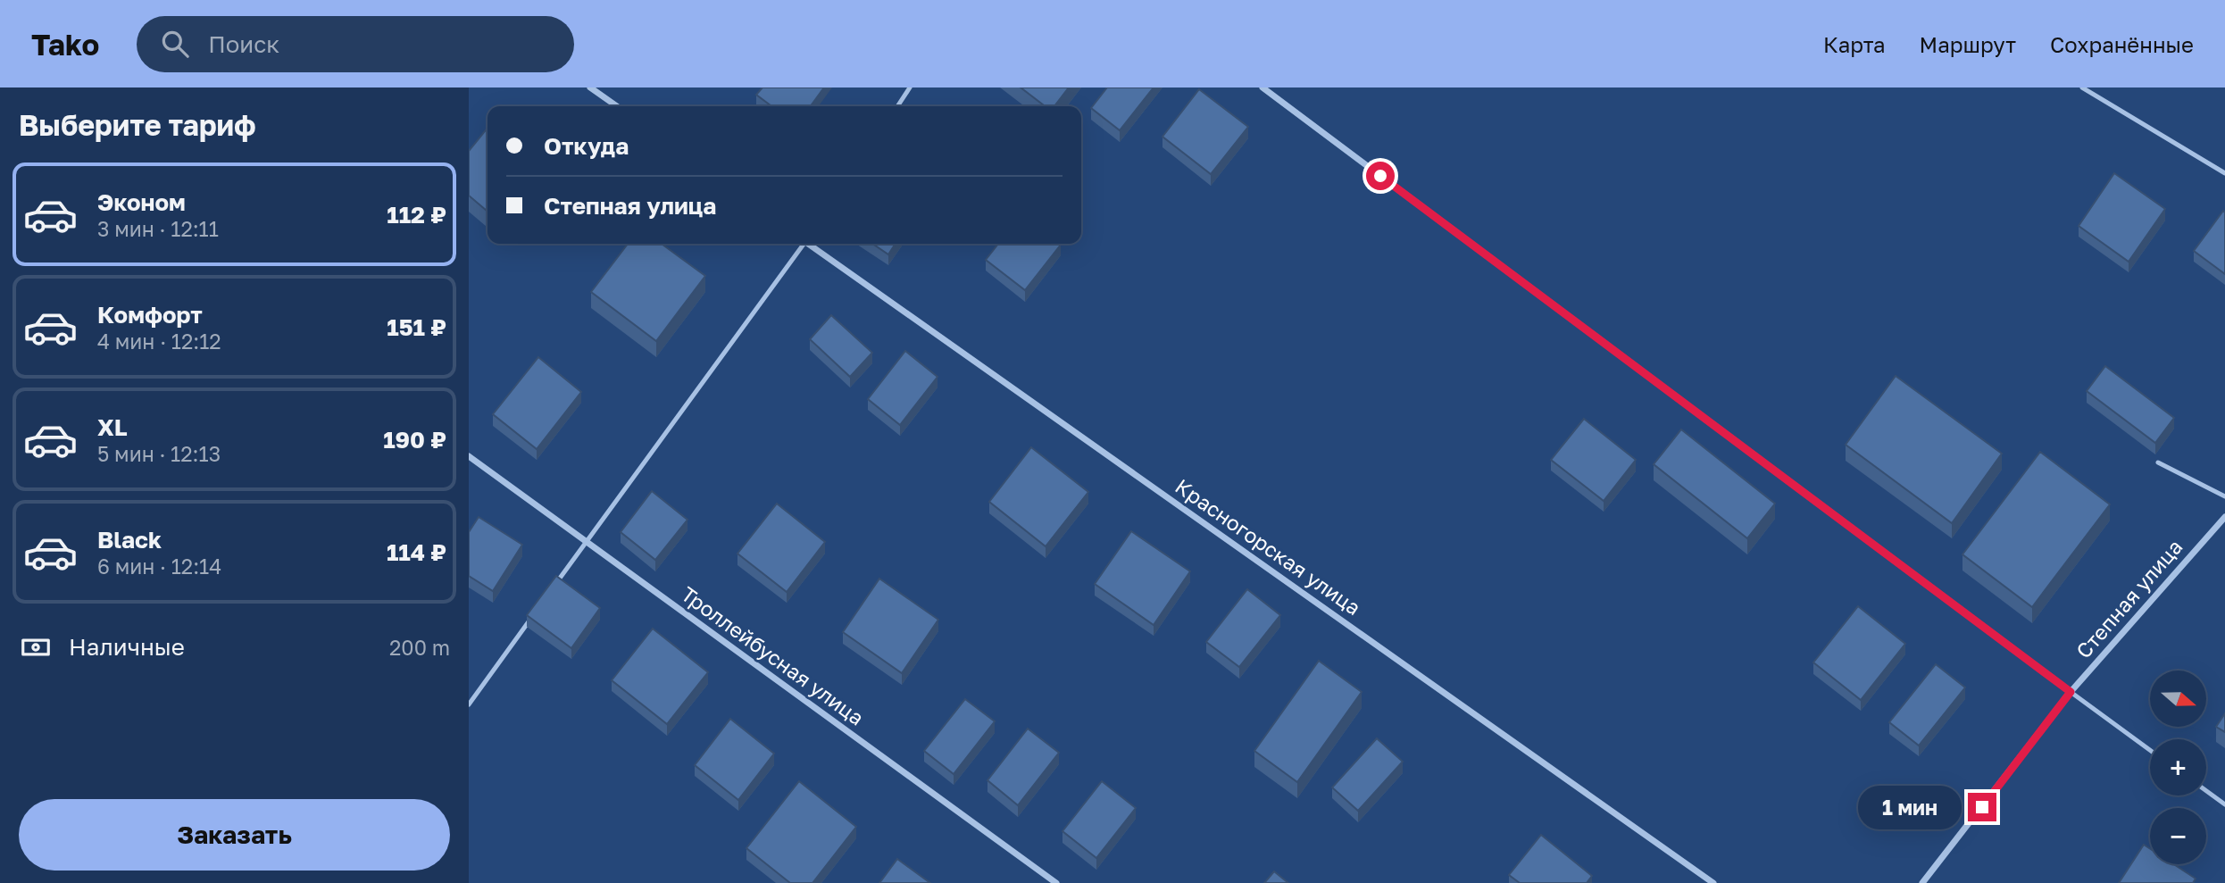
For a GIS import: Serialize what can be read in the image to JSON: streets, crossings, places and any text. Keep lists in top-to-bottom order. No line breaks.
{"streets":{"street":["Красногорская улица","Степная улица","Троллейбусная улица"]},"north":"right","page":{"header":"Tako","search":"Поиск","nav":["Карта","Маршрут","Сохранённые"],"heading":"Выберите тариф","banner":["Откуда","Степная улица"],"list":[{"name":"Эконом","note":"3 мин · 12:11","value":"112 ₽"},{"name":"Комфорт","note":"4 мин · 12:12","value":"151 ₽"},{"name":"XL","note":"5 мин · 12:13","value":"190 ₽"},{"name":"Black","note":"6 мин · 12:14","value":"114 ₽"}],"pay":["Наличные","200 m"],"map_buttons":["+","−"],"bubble":"1 мин","buttons":"Заказать"}}
